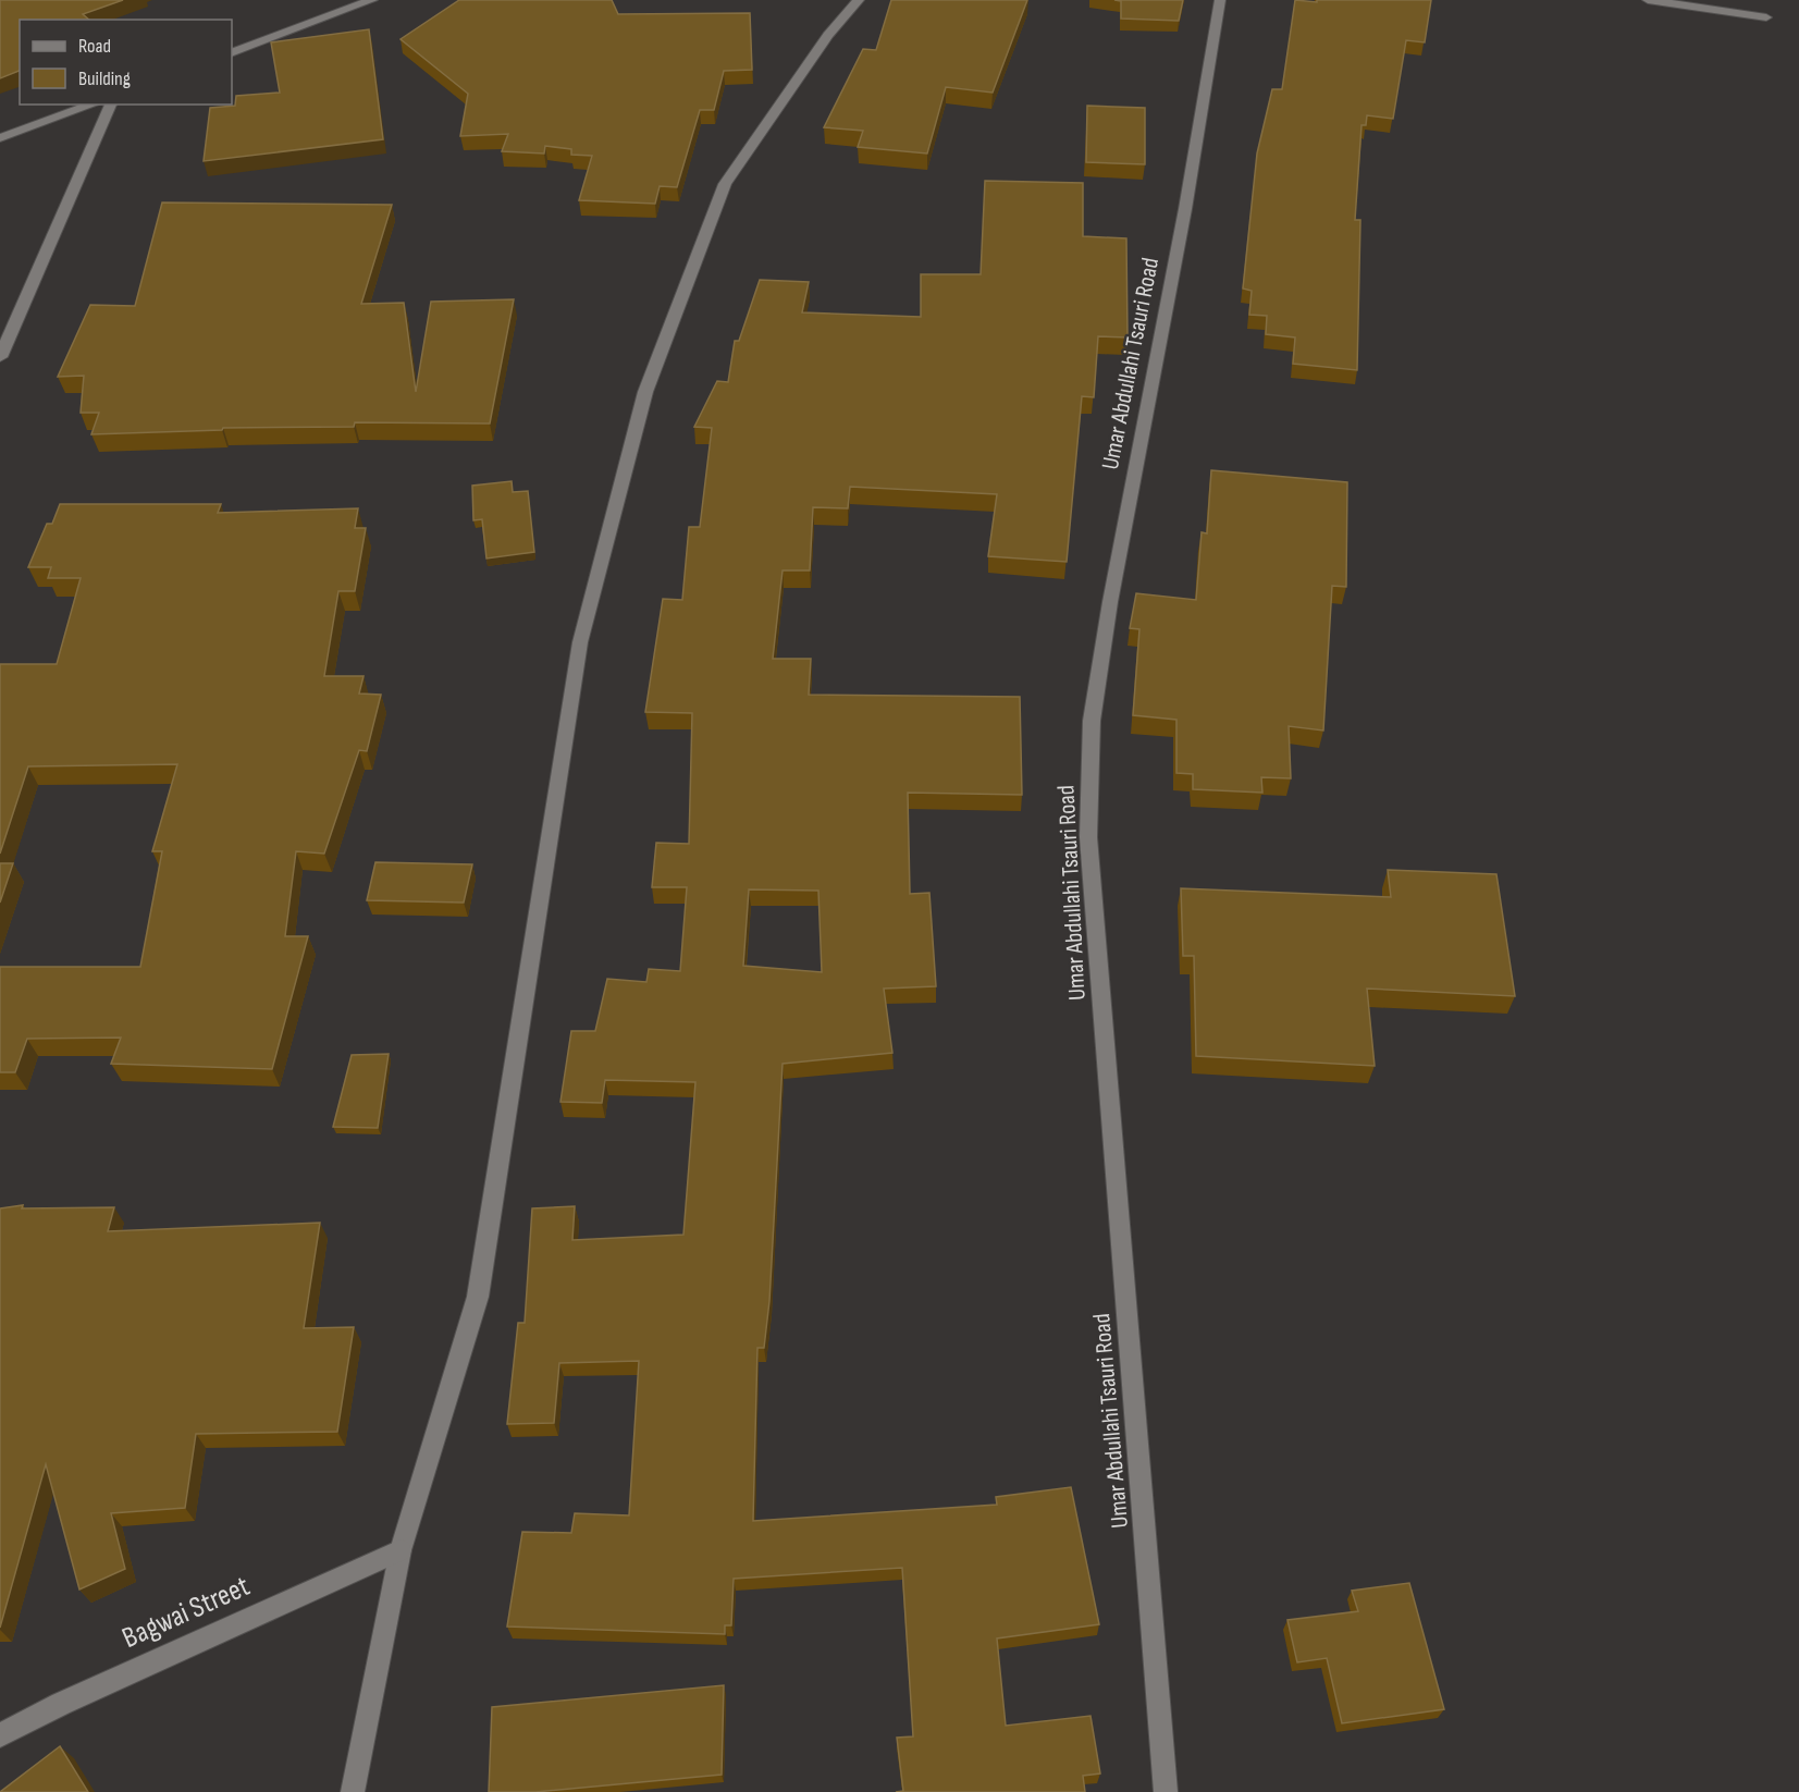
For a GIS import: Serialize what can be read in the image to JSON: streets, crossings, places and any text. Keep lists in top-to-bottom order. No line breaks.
{"streets":{"street":["Umar Abdullahi Tsauri Road","Bagwai Street"]},"legend":["Road","Building"]}
